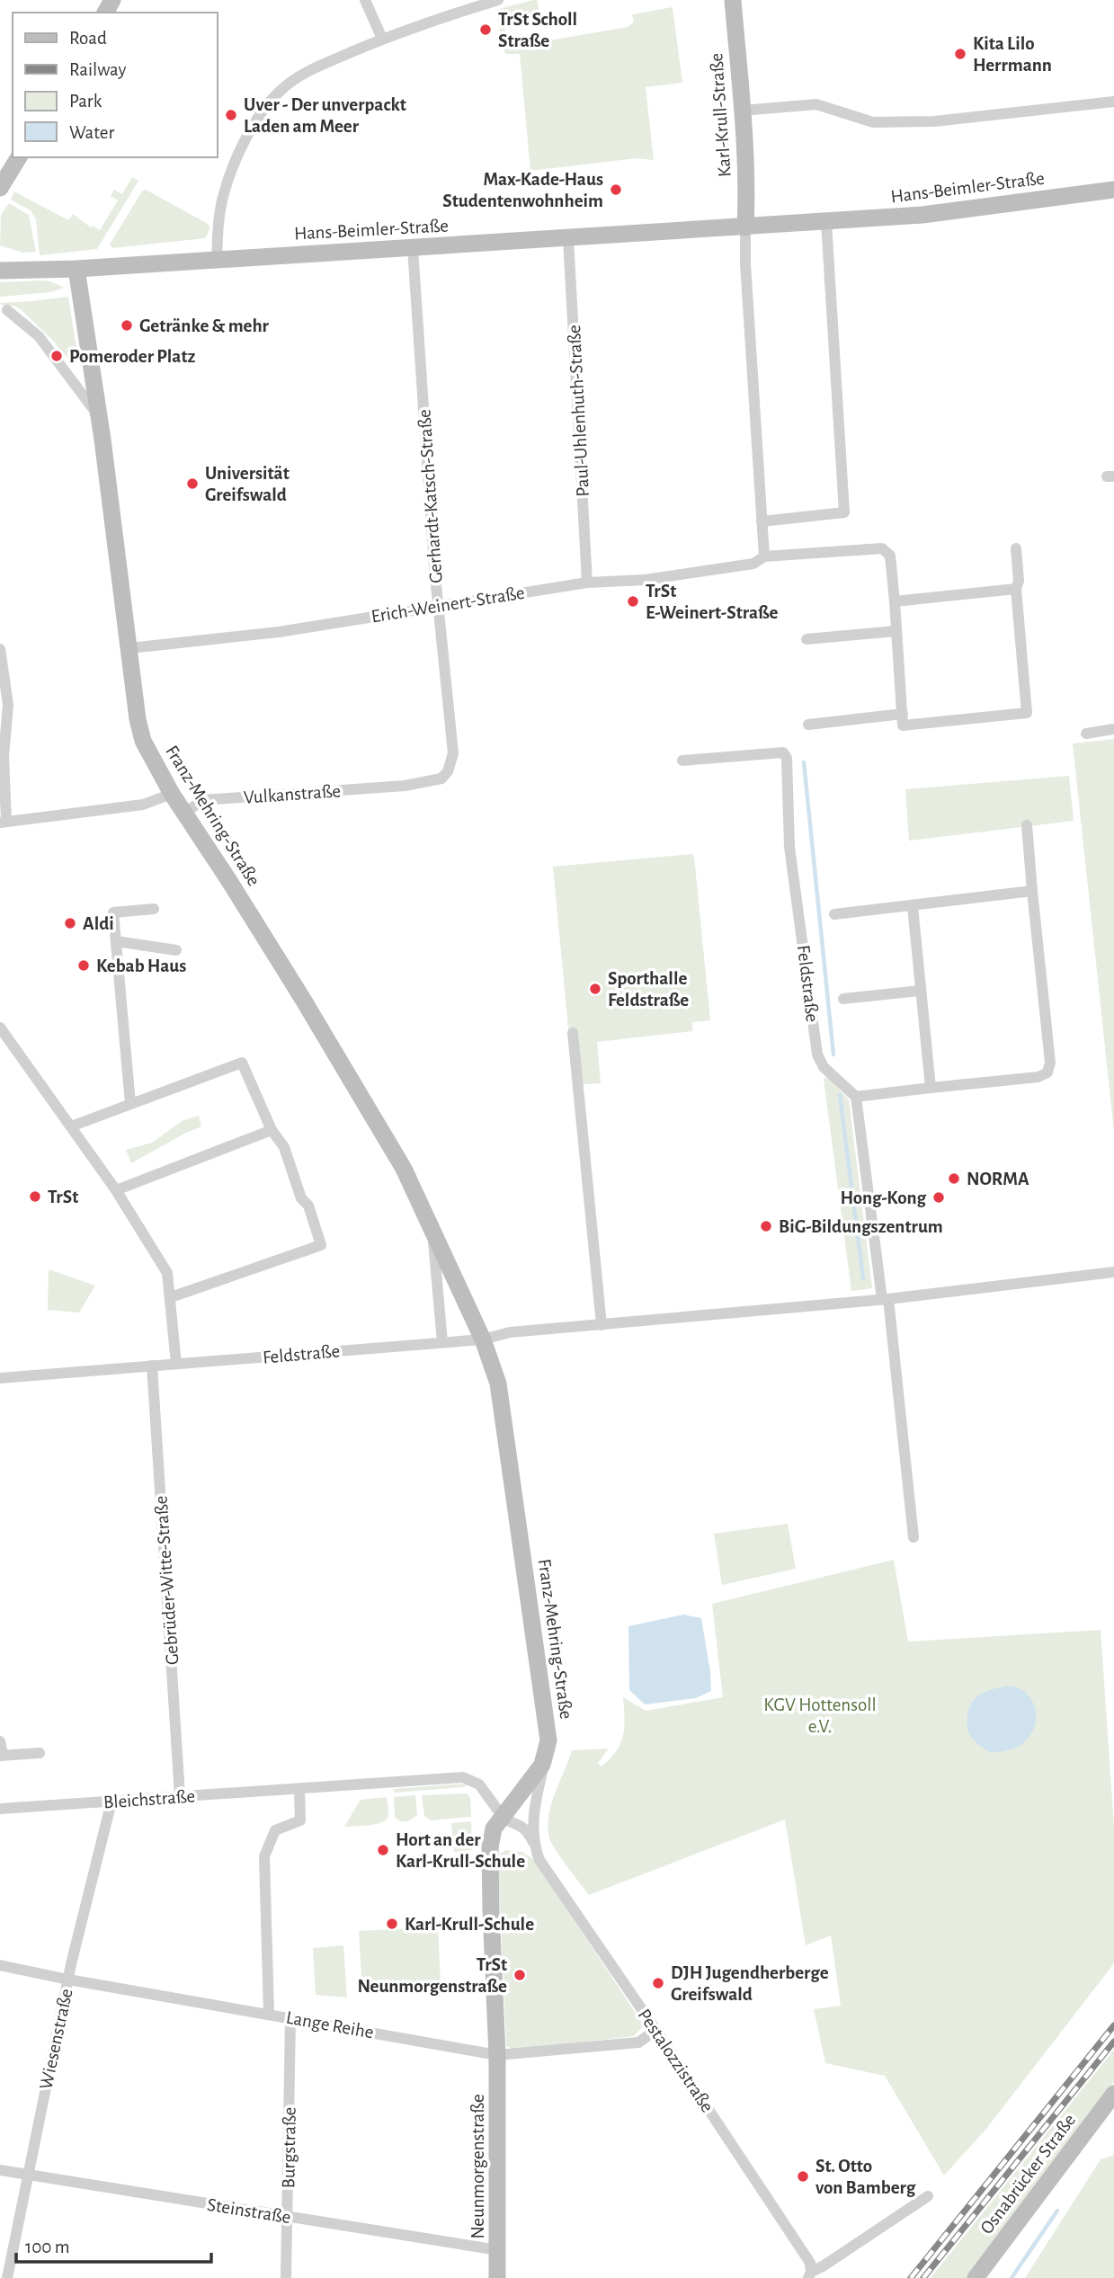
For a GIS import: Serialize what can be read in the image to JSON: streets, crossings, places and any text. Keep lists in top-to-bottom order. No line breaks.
{"streets":{"street":["Karl-Krull-Straße","Hans-Beimler-Straße","Paul-Uhlenhuth-Straße","Gerhardt-Katsch-Straße","Erich-Weinert-Straße","Vulkanstraße","Franz-Mehring-Straße","Feldstraße","Gebrüder-Witte-Straße","Bleichstraße","Lange Reihe","Wiesenstraße","Pestalozzistraße","Burgstraße","Neunmorgenstraße","Osnabrücker Straße","Steinstraße"]},"crossings":[["Karl-Krull-Straße","Hans-Beimler-Straße"],["Hans-Beimler-Straße","Paul-Uhlenhuth-Straße"],["Hans-Beimler-Straße","Gerhardt-Katsch-Straße"],["Hans-Beimler-Straße","Franz-Mehring-Straße"],["Paul-Uhlenhuth-Straße","Erich-Weinert-Straße"],["Gerhardt-Katsch-Straße","Erich-Weinert-Straße"],["Gerhardt-Katsch-Straße","Vulkanstraße"],["Erich-Weinert-Straße","Franz-Mehring-Straße"],["Vulkanstraße","Franz-Mehring-Straße"],["Franz-Mehring-Straße","Feldstraße"],["Franz-Mehring-Straße","Pestalozzistraße"],["Feldstraße","Gebrüder-Witte-Straße"],["Gebrüder-Witte-Straße","Bleichstraße"],["Bleichstraße","Wiesenstraße"],["Bleichstraße","Pestalozzistraße"],["Lange Reihe","Wiesenstraße"],["Lange Reihe","Pestalozzistraße"],["Lange Reihe","Burgstraße"],["Lange Reihe","Neunmorgenstraße"],["Wiesenstraße","Steinstraße"],["Burgstraße","Steinstraße"],["Neunmorgenstraße","Steinstraße"]],"parks":["KGV Hottensoll e.V."],"places":["TrSt Scholl Straße","Kita Lilo Herrmann","Uver - Der unverpackt Laden am Meer","Max-Kade-Haus Studentenwohnheim","Getränke & mehr","Pomeroder Platz","Universität Greifswald","TrSt E-Weinert-Straße","Aldi","Kebab Haus","Sporthalle Feldstraße","NORMA","TrSt","Hong-Kong","BiG-Bildungszentrum","Hort an der Karl-Krull-Schule","Karl-Krull-Schule","TrSt Neunmorgenstraße","DJH Jugendherberge Greifswald","St. Otto von Bamberg"],"legend":["Road","Railway","Park","Water"],"scale_bar":"100 m"}
